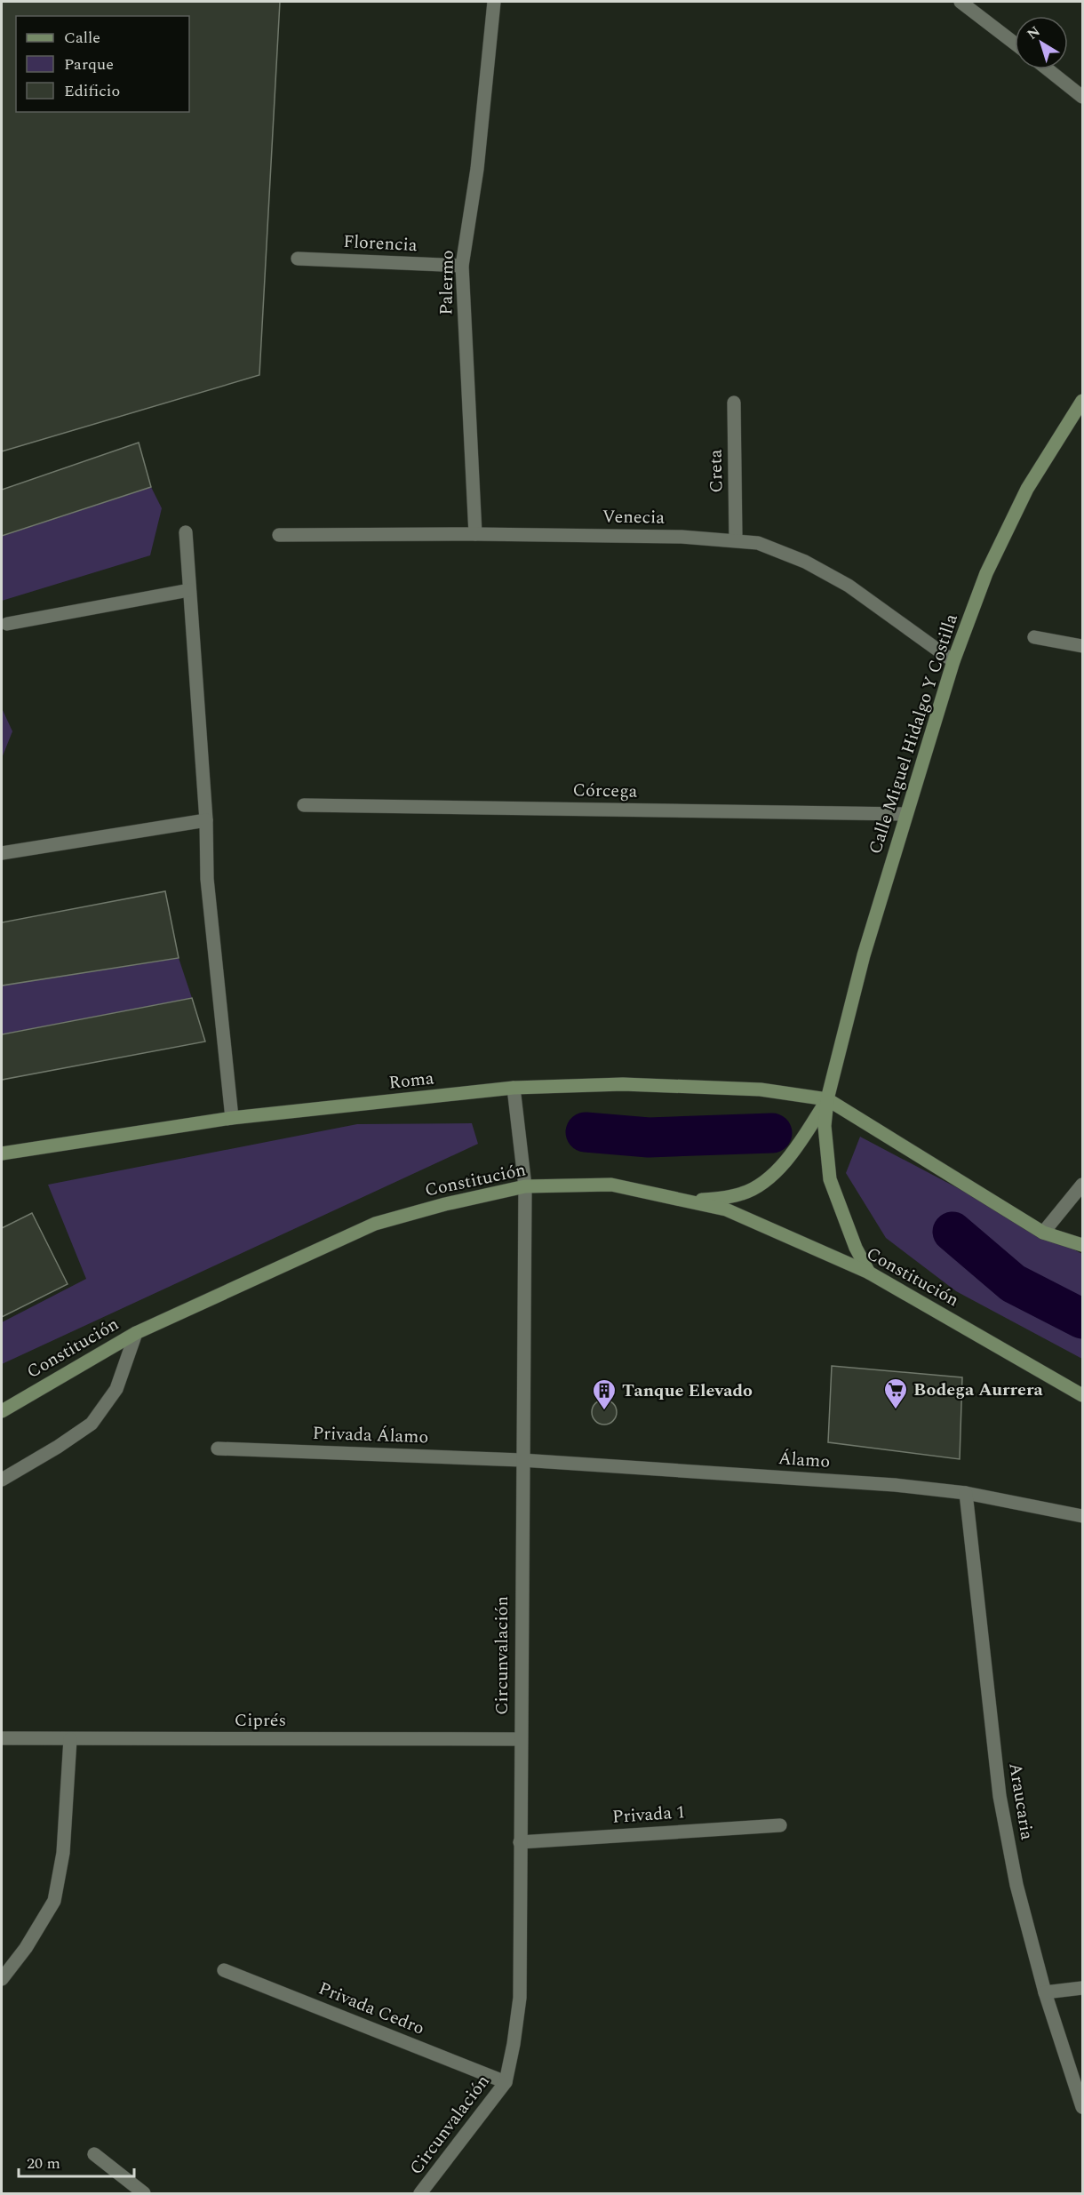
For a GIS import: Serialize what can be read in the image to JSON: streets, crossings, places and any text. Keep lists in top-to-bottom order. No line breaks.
{"streets":{"street":["Florencia","Palermo","Creta","Venecia","Calle Miguel Hidalgo Y Costilla","Córcega","Roma","Constitución","Privada Álamo","Álamo","Circunvalación","Ciprés","Araucaria","Privada 1","Privada Cedro"]},"crossings":[["Florencia","Palermo"],["Palermo","Venecia"],["Creta","Venecia"],["Venecia","Calle Miguel Hidalgo Y Costilla"],["Calle Miguel Hidalgo Y Costilla","Córcega"],["Calle Miguel Hidalgo Y Costilla","Roma"],["Roma","Circunvalación"],["Constitución","Circunvalación"],["Privada Álamo","Álamo"],["Privada Álamo","Circunvalación"],["Álamo","Circunvalación"],["Álamo","Araucaria"],["Circunvalación","Ciprés"],["Circunvalación","Privada 1"],["Circunvalación","Privada Cedro"]],"places":{"supermarket":["Bodega Aurrera"],"building":["Tanque Elevado"]},"legend":["Calle","Parque","Edificio"],"scale_bar":"20 m","north":"top left"}
